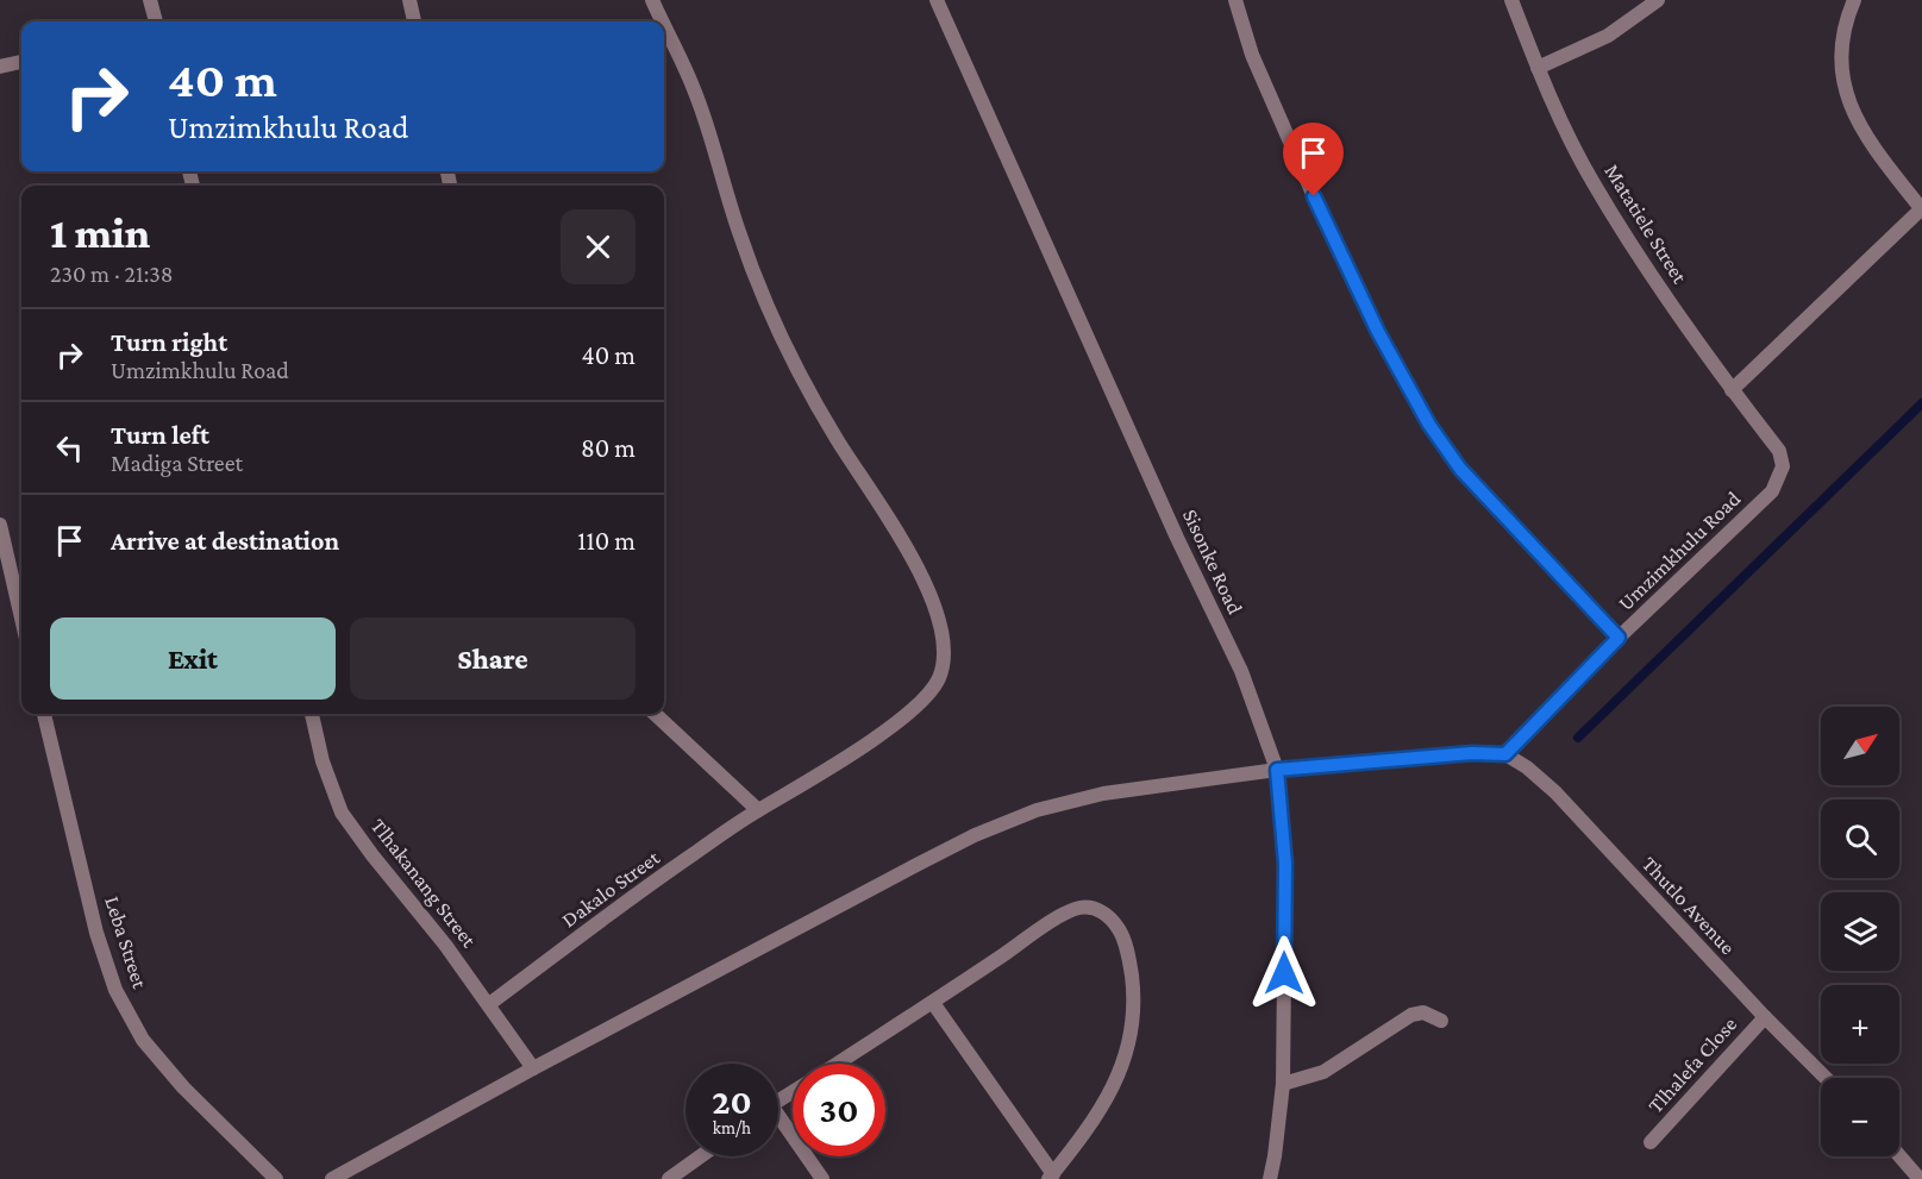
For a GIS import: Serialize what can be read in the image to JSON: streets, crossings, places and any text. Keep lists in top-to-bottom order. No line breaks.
{"streets":{"street":["Matatiele Street","Umzimkhulu Road","Sisonke Road","Tlhakanang Street","Dakalo Street","Thutlo Avenue","Leba Street","Tlhalefa Close"]},"crossings":[["Matatiele Street","Umzimkhulu Road"],["Umzimkhulu Road","Thutlo Avenue"],["Tlhakanang Street","Dakalo Street"],["Thutlo Avenue","Tlhalefa Close"]],"north":"top right","page":{"turn":["40 m","Umzimkhulu Road"],"heading":["1 min","230 m · 21:38"],"list":[{"name":"Turn right","note":"Umzimkhulu Road","value":"40 m"},{"name":"Turn left","note":"Madiga Street","value":"80 m"},{"name":"Arrive at destination","value":"110 m"}],"buttons":["Exit","Share"],"map_buttons":["+","−"],"speed":"20 km/h","limit":"30"}}
